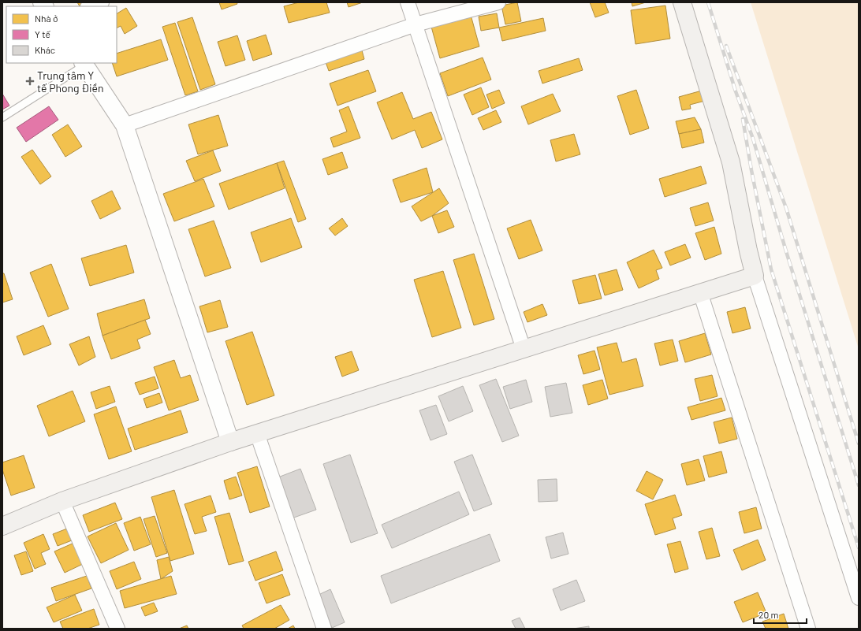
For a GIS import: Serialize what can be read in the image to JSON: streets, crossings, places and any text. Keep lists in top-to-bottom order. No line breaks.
{"places":{"health":["Trung tâm Y tế Phong Điền"]},"legend":["Nhà ở","Y tế","Khác"],"scale_bar":"20 m"}
